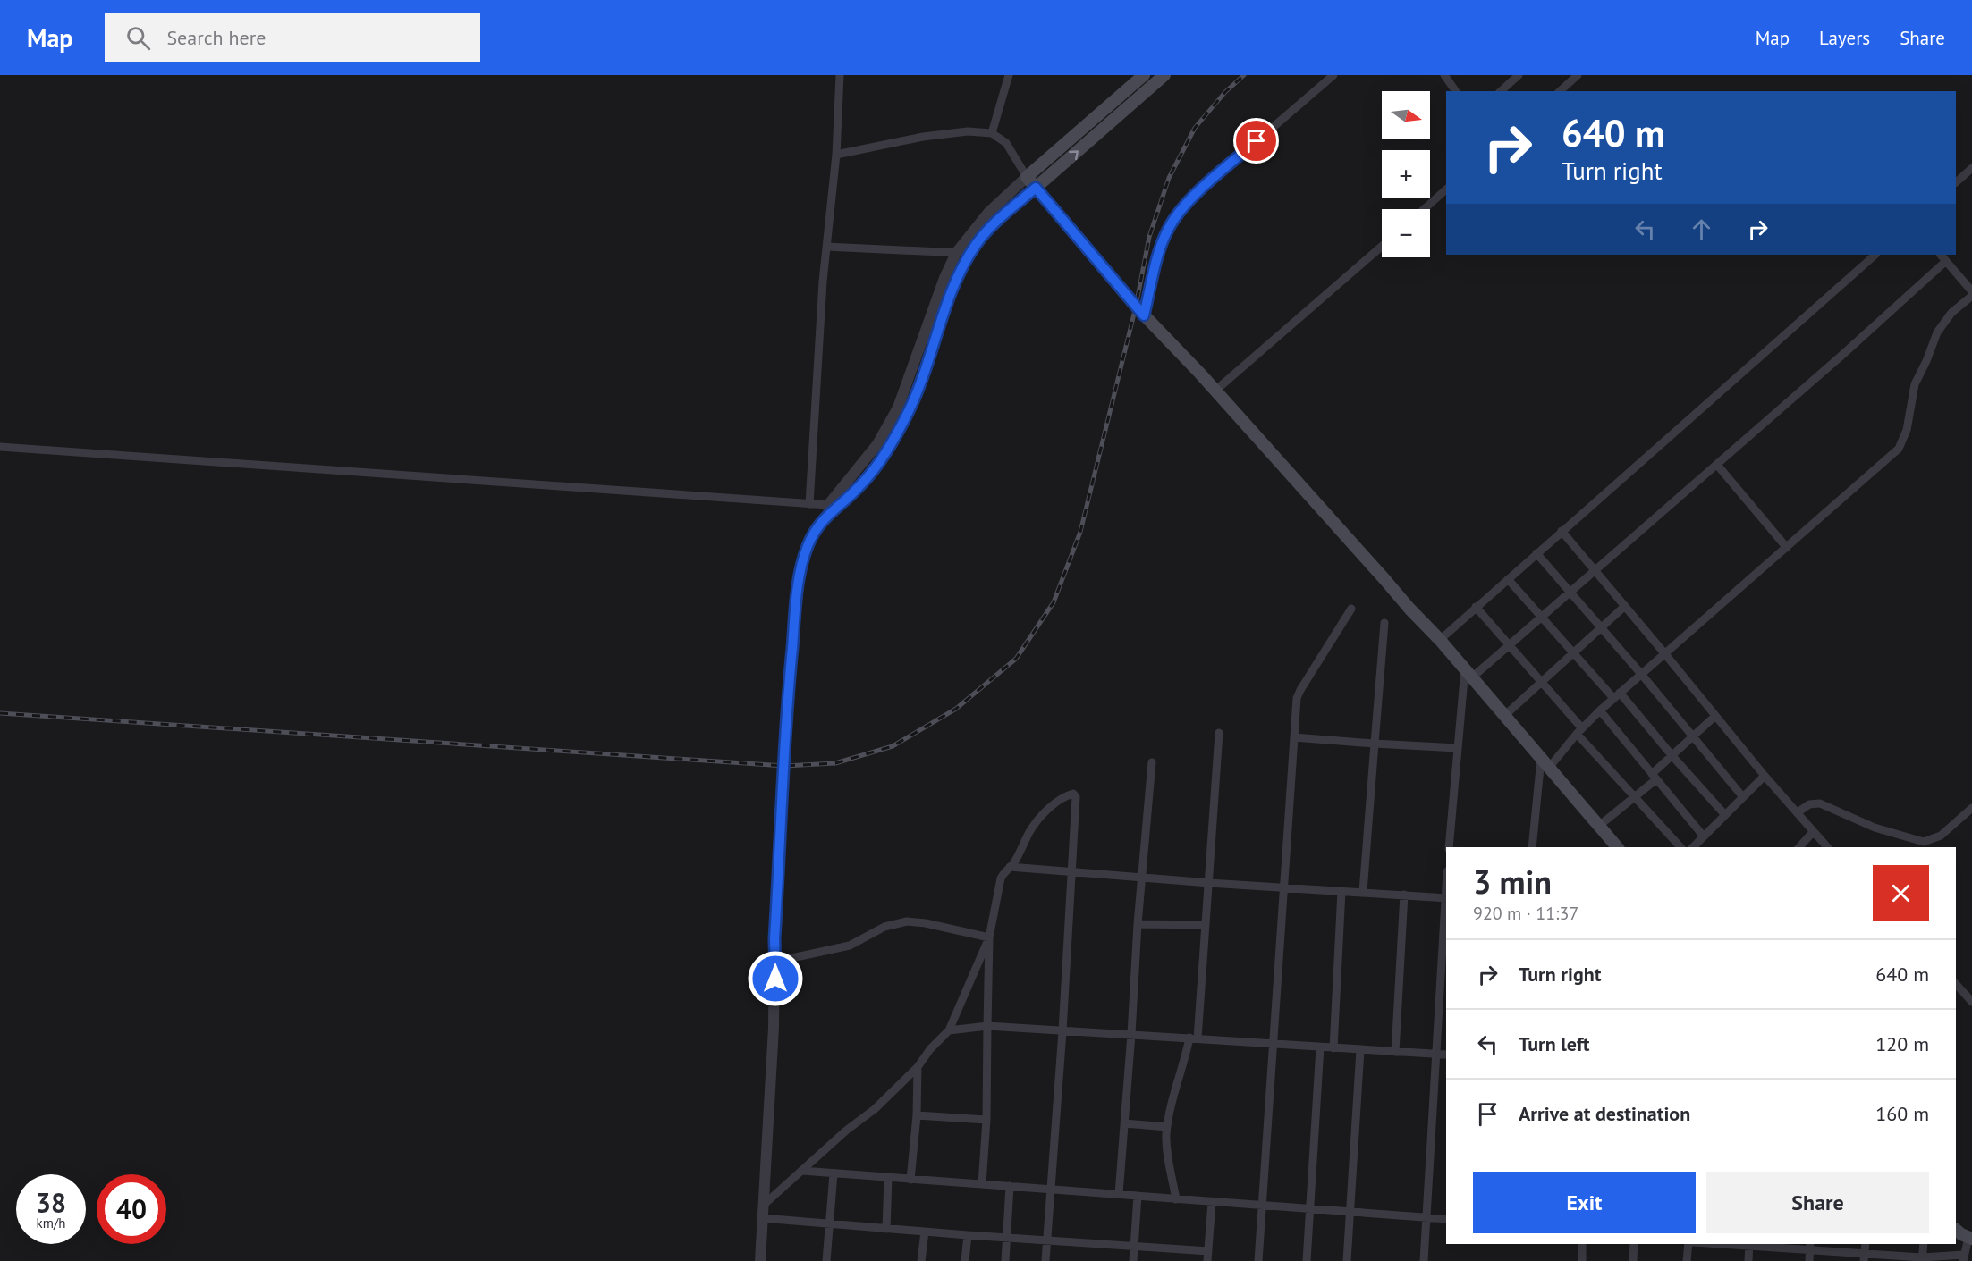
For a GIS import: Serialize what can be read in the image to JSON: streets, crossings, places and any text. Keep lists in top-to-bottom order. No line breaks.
{"north":"right","page":{"header":"Map","search":"Search here","nav":["Map","Layers","Share"],"map_buttons":["+","−"],"turn":["640 m","Turn right"],"heading":["3 min","920 m · 11:37"],"list":[{"name":"Turn right","value":"640 m"},{"name":"Turn left","value":"120 m"},{"name":"Arrive at destination","value":"160 m"}],"buttons":["Exit","Share"],"speed":"38 km/h","limit":"40"}}
